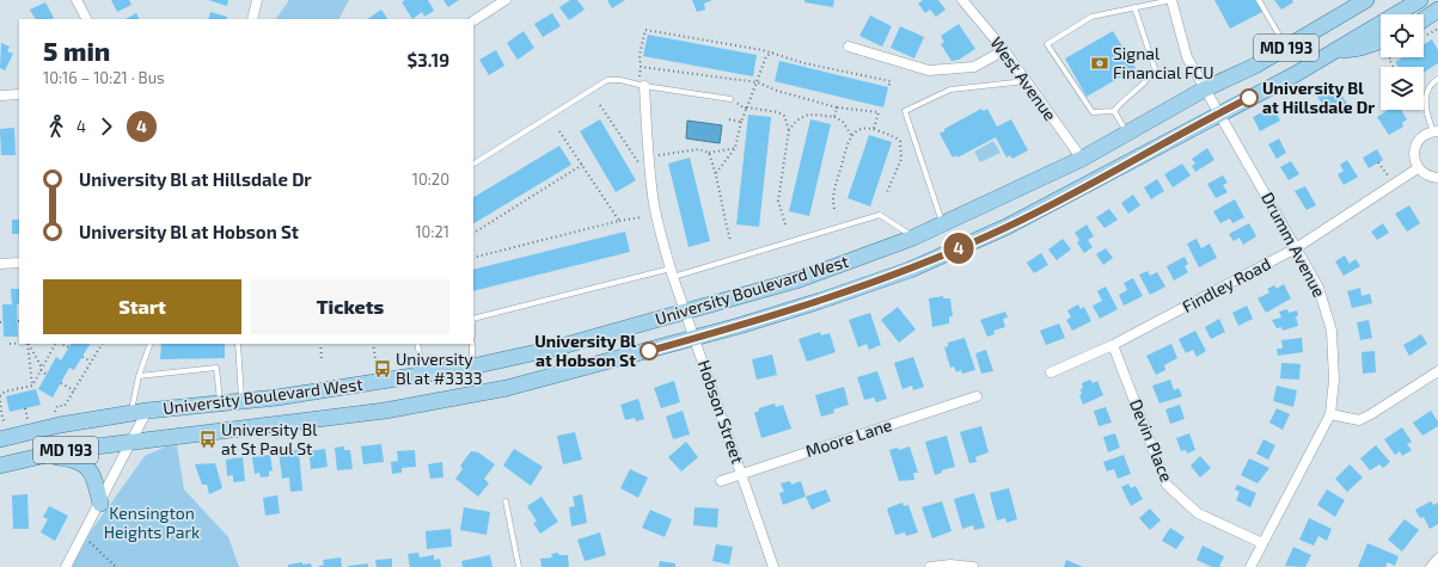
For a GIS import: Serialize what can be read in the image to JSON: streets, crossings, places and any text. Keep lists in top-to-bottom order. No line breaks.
{"streets":{"main road":["MD 193","University Boulevard West"],"street":["West Avenue","Drumm Avenue","Findley Road","Hobson Street","Moore Lane","Devin Place"]},"crossings":[["West Avenue","University Boulevard West"],["Drumm Avenue","Findley Road"],["Drumm Avenue","University Boulevard West"],["Drumm Avenue","Devin Place"],["Findley Road","Devin Place"],["University Boulevard West","Hobson Street"],["Hobson Street","Moore Lane"]],"parks":["Kensington Heights Park"],"places":{"bank":["Signal Financial FCU"],"other":["University Bl at Hillsdale Dr","University Bl at Hobson St"],"bus stop":["University Bl at #3333","University Bl at St Paul St"]},"lines":["bus line 4"],"page":{"on_map":"4","heading":["5 min","10:16 – 10:21 · Bus","$3.19"],"legs":["4","4"],"list":[{"name":"University Bl at Hillsdale Dr","value":"10:20"},{"name":"University Bl at Hobson St","value":"10:21"}],"buttons":["Start","Tickets"]}}
